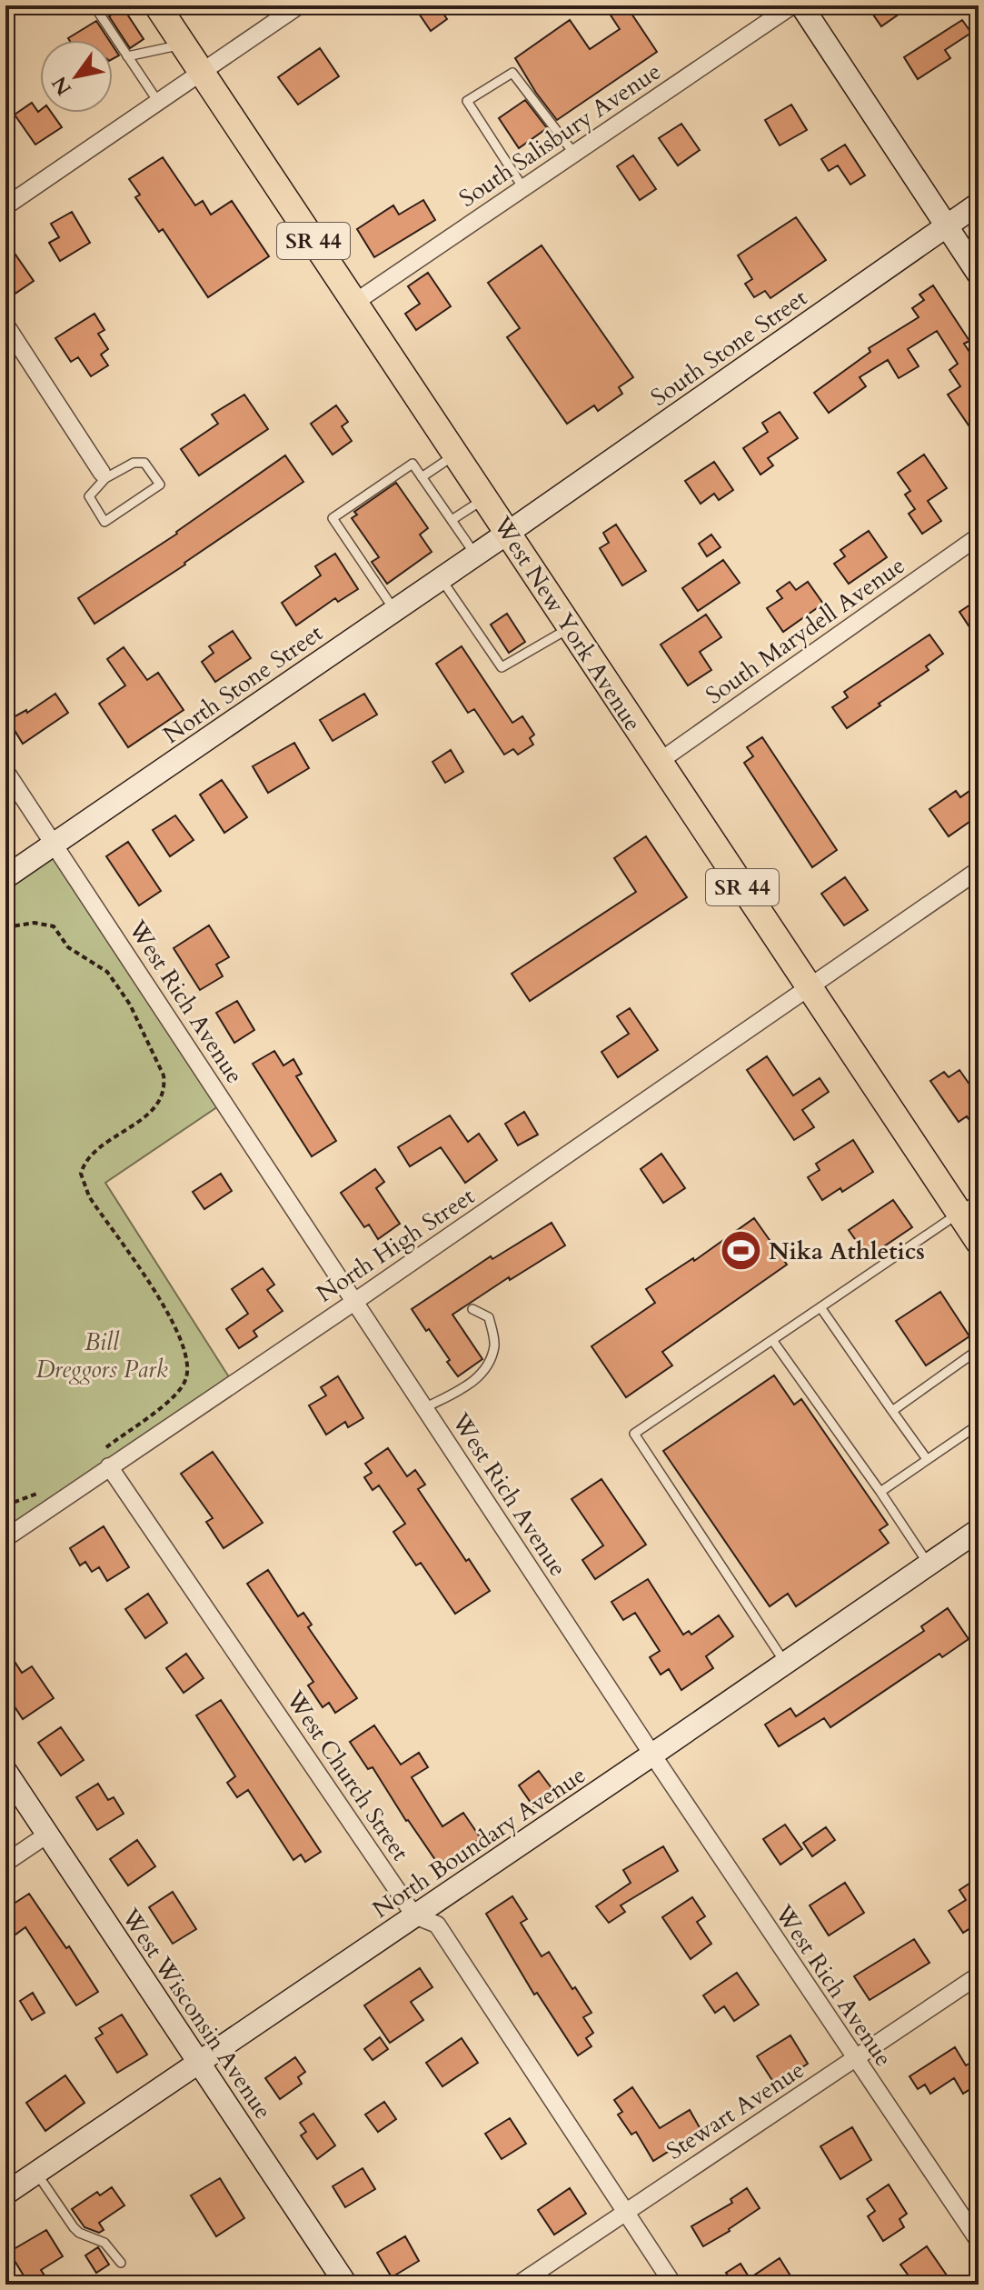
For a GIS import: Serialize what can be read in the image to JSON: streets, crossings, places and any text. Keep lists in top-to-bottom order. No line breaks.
{"streets":{"main road":["SR 44","West New York Avenue"],"street":["South Salisbury Avenue","South Stone Street","South Marydell Avenue","North Stone Street","West Rich Avenue","North High Street","West Church Street","North Boundary Avenue","West Wisconsin Avenue","Stewart Avenue"]},"crossings":[["South Salisbury Avenue","West New York Avenue"],["South Stone Street","West New York Avenue"],["South Stone Street","North Stone Street"],["West New York Avenue","South Marydell Avenue"],["West New York Avenue","North Stone Street"],["West New York Avenue","North High Street"],["North Stone Street","West Rich Avenue"],["West Rich Avenue","North High Street"],["West Rich Avenue","North Boundary Avenue"],["West Rich Avenue","Stewart Avenue"],["North High Street","West Church Street"],["West Church Street","North Boundary Avenue"],["West Church Street","Stewart Avenue"],["North Boundary Avenue","West Wisconsin Avenue"]],"parks":["Bill Dreggors Park"],"places":{"sports":["Nika Athletics"]},"north":"bottom left"}
